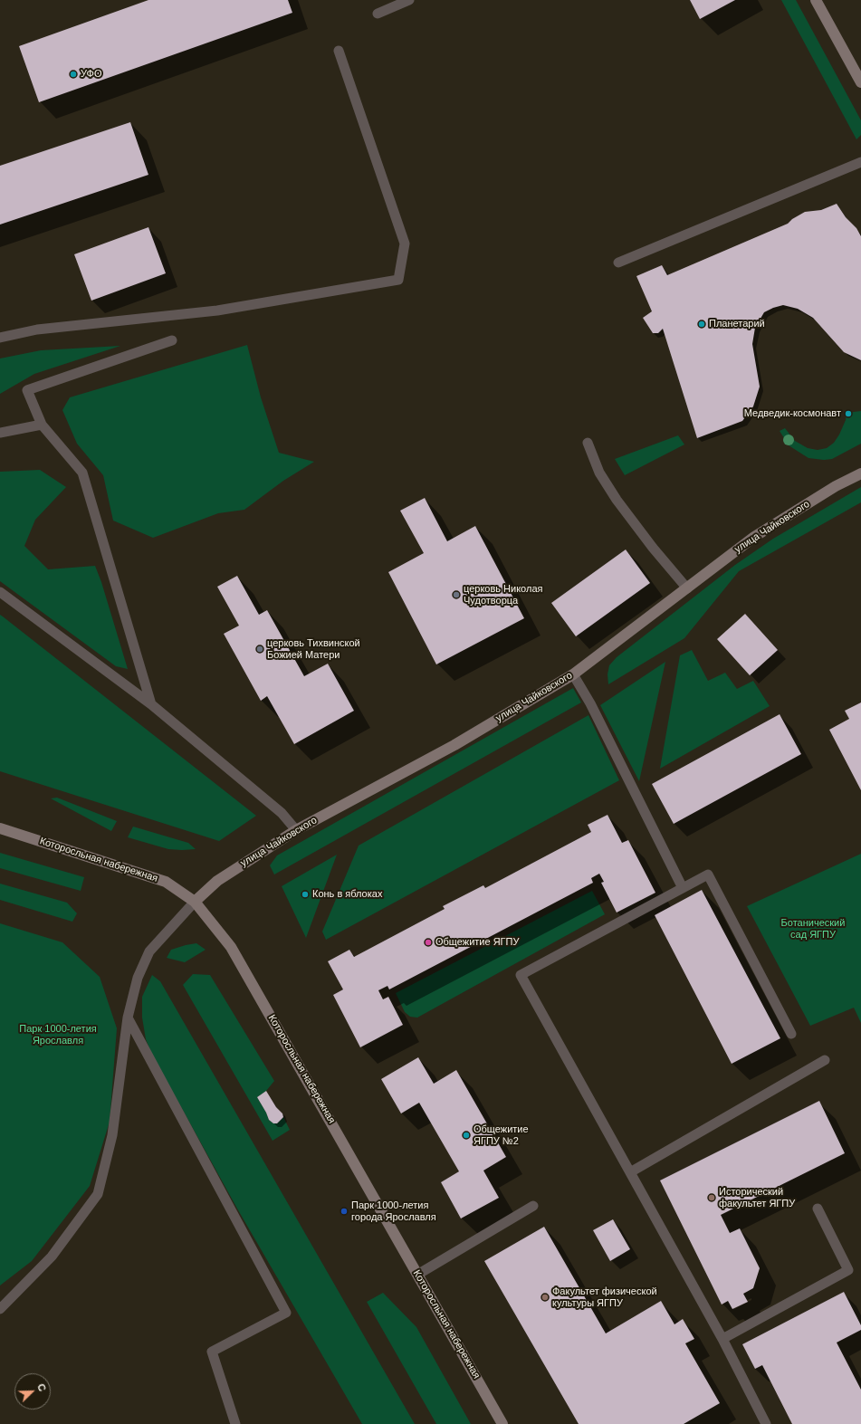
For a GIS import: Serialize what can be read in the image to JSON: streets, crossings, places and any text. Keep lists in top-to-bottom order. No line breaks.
{"streets":{"main road":["улица Чайковского","Которосльная набережная"]},"crossings":[["улица Чайковского","Которосльная набережная"]],"parks":["Ботанический сад ЯГПУ","Парк 1000-летия Ярославля"],"places":["УФО","Планетарий","Медведик-космонавт","церковь Николая Чудотворца","церковь Тихвинской Божией Матери","Конь в яблоках","Общежитие ЯГПУ","Общежитие ЯГПУ №2","Исторический факультет ЯГПУ","Парк 1000-летия города Ярославля","Факультет физической культуры ЯГПУ"],"north":"top right"}
